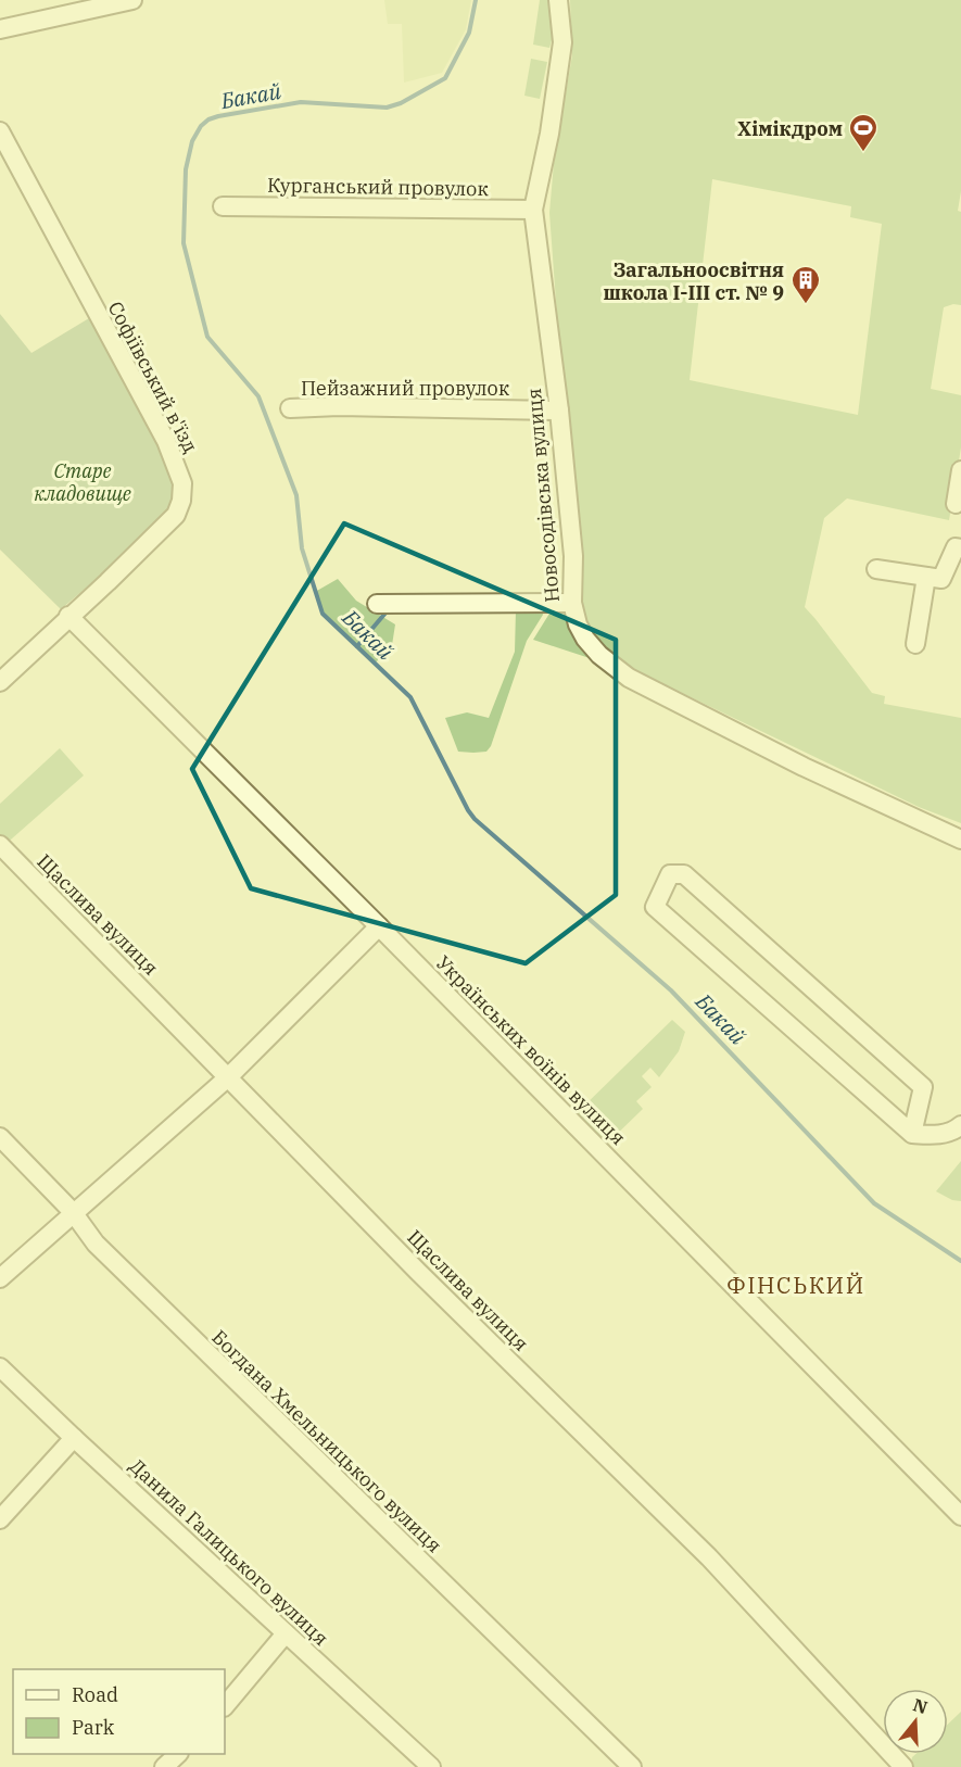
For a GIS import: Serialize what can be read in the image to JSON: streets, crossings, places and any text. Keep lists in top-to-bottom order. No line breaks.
{"streets":{"street":["Курганський провулок","Софіївський в'їзд","Пейзажний провулок","Новосодівська вулиця","Щаслива вулиця","Українських воїнів вулиця","Богдана Хмельницького вулиця","Данила Галицького вулиця"]},"crossings":[["Курганський провулок","Новосодівська вулиця"],["Софіївський в'їзд","Українських воїнів вулиця"],["Пейзажний провулок","Новосодівська вулиця"]],"districts":["ФІНСЬКИЙ"],"water":["Бакай"],"parks":["Старе кладовище"],"places":{"sports":["Хімікдром"],"building":["Загальноосвітня школа І-ІІІ ст. № 9"]},"legend":["Road","Park"],"north":"top"}
